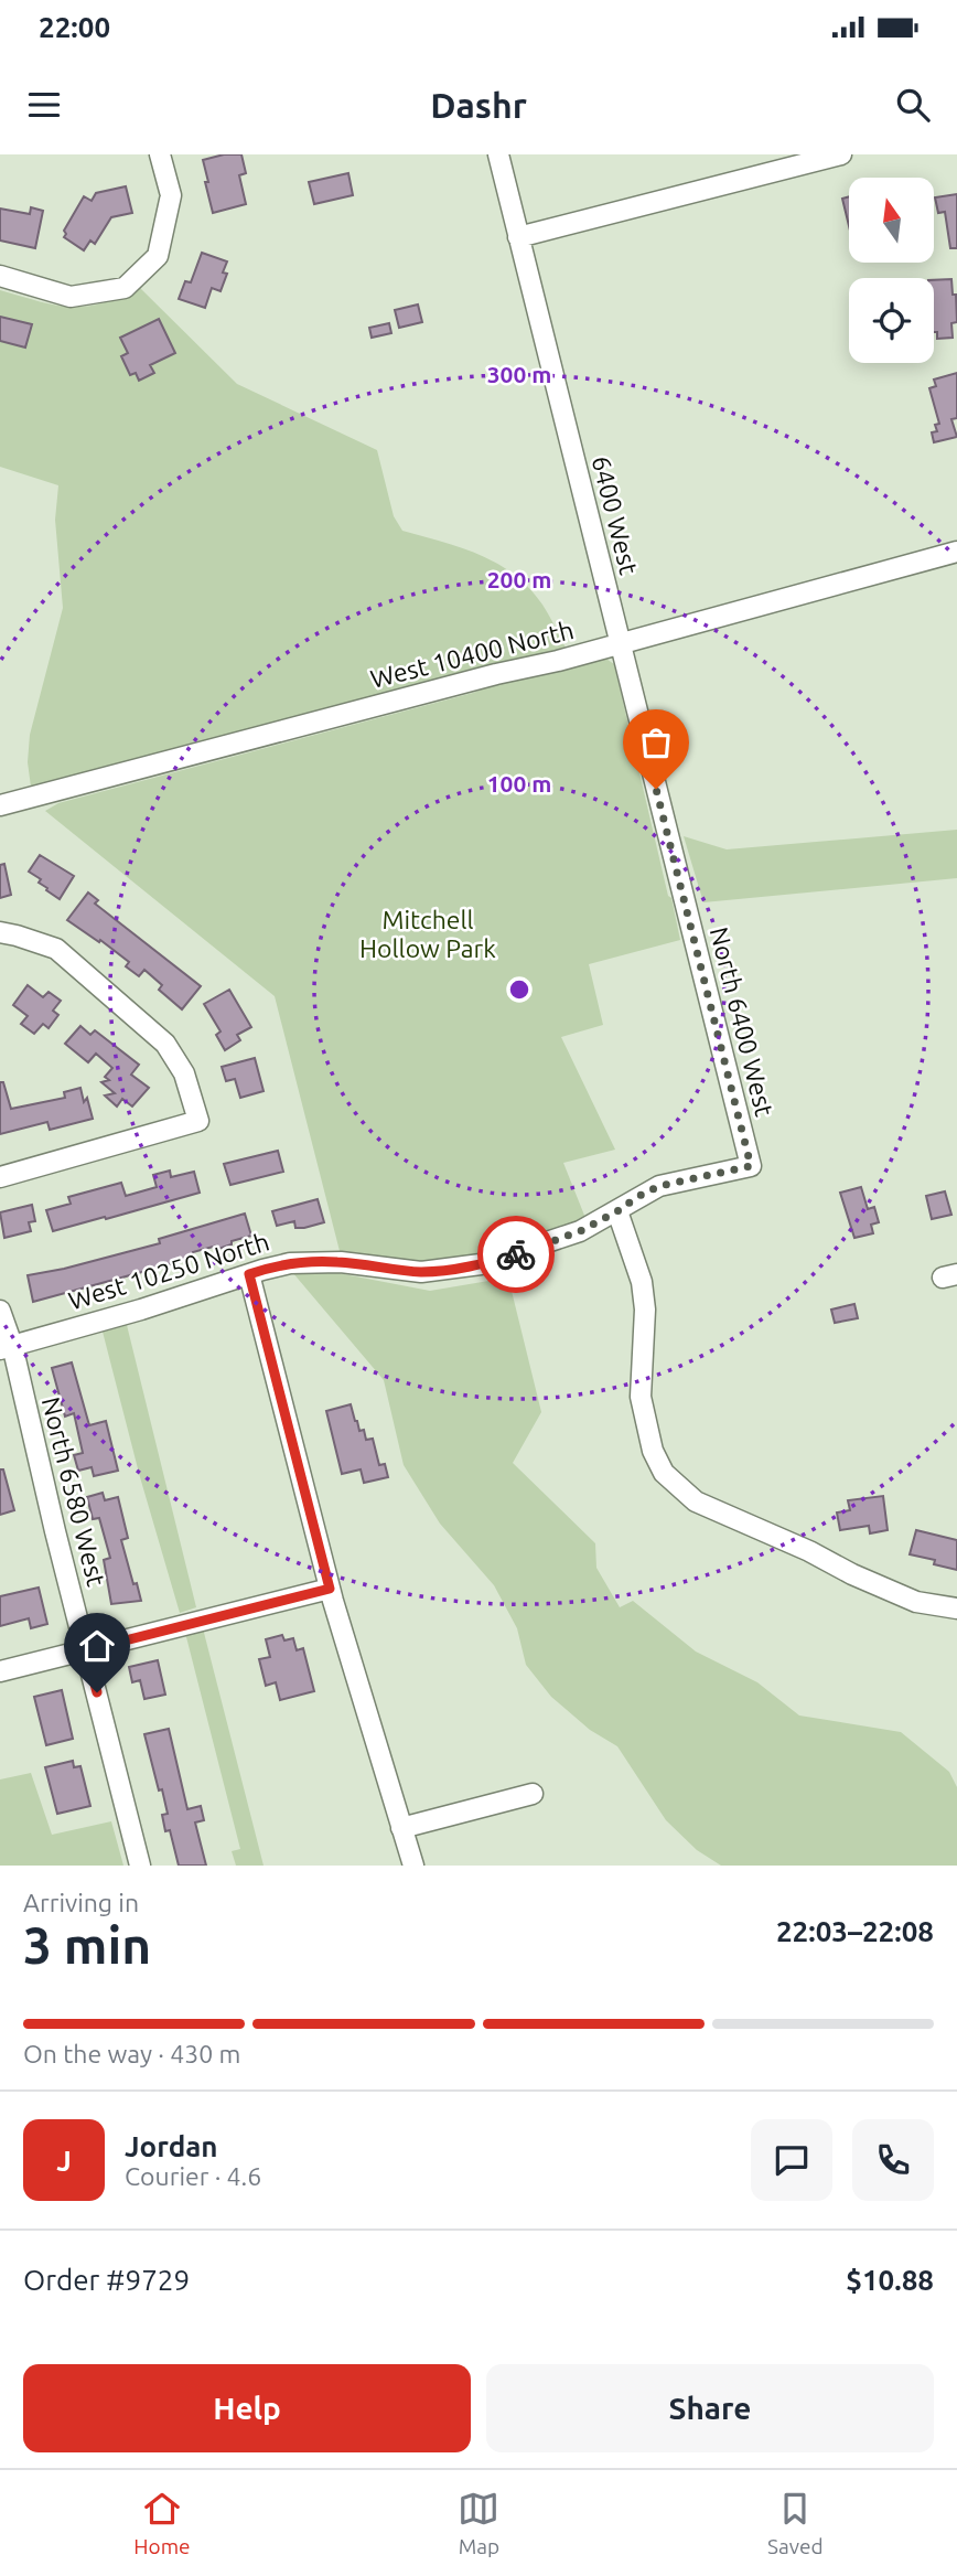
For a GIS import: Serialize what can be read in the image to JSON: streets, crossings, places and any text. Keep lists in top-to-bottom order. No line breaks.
{"streets":{"street":["6400 West","West 10400 North","North 6400 West","West 10250 North","North 6580 West"]},"crossings":[["6400 West","West 10400 North"],["6400 West","North 6400 West"],["North 6400 West","West 10250 North"],["West 10250 North","North 6580 West"]],"parks":["Mitchell Hollow Park"],"north":"top","page":{"status":"22:00","header":"Dashr","heading":["3 min","Arriving in","22:03–22:08"],"panel":["Jordan","Courier · 4.6","Order #9729","$10.88"],"bar":"On the way · 430 m","round":"J","buttons":["Help","Share"],"tabs":["Home","Map","Saved"]},"rings":["300 m","200 m","100 m"]}
